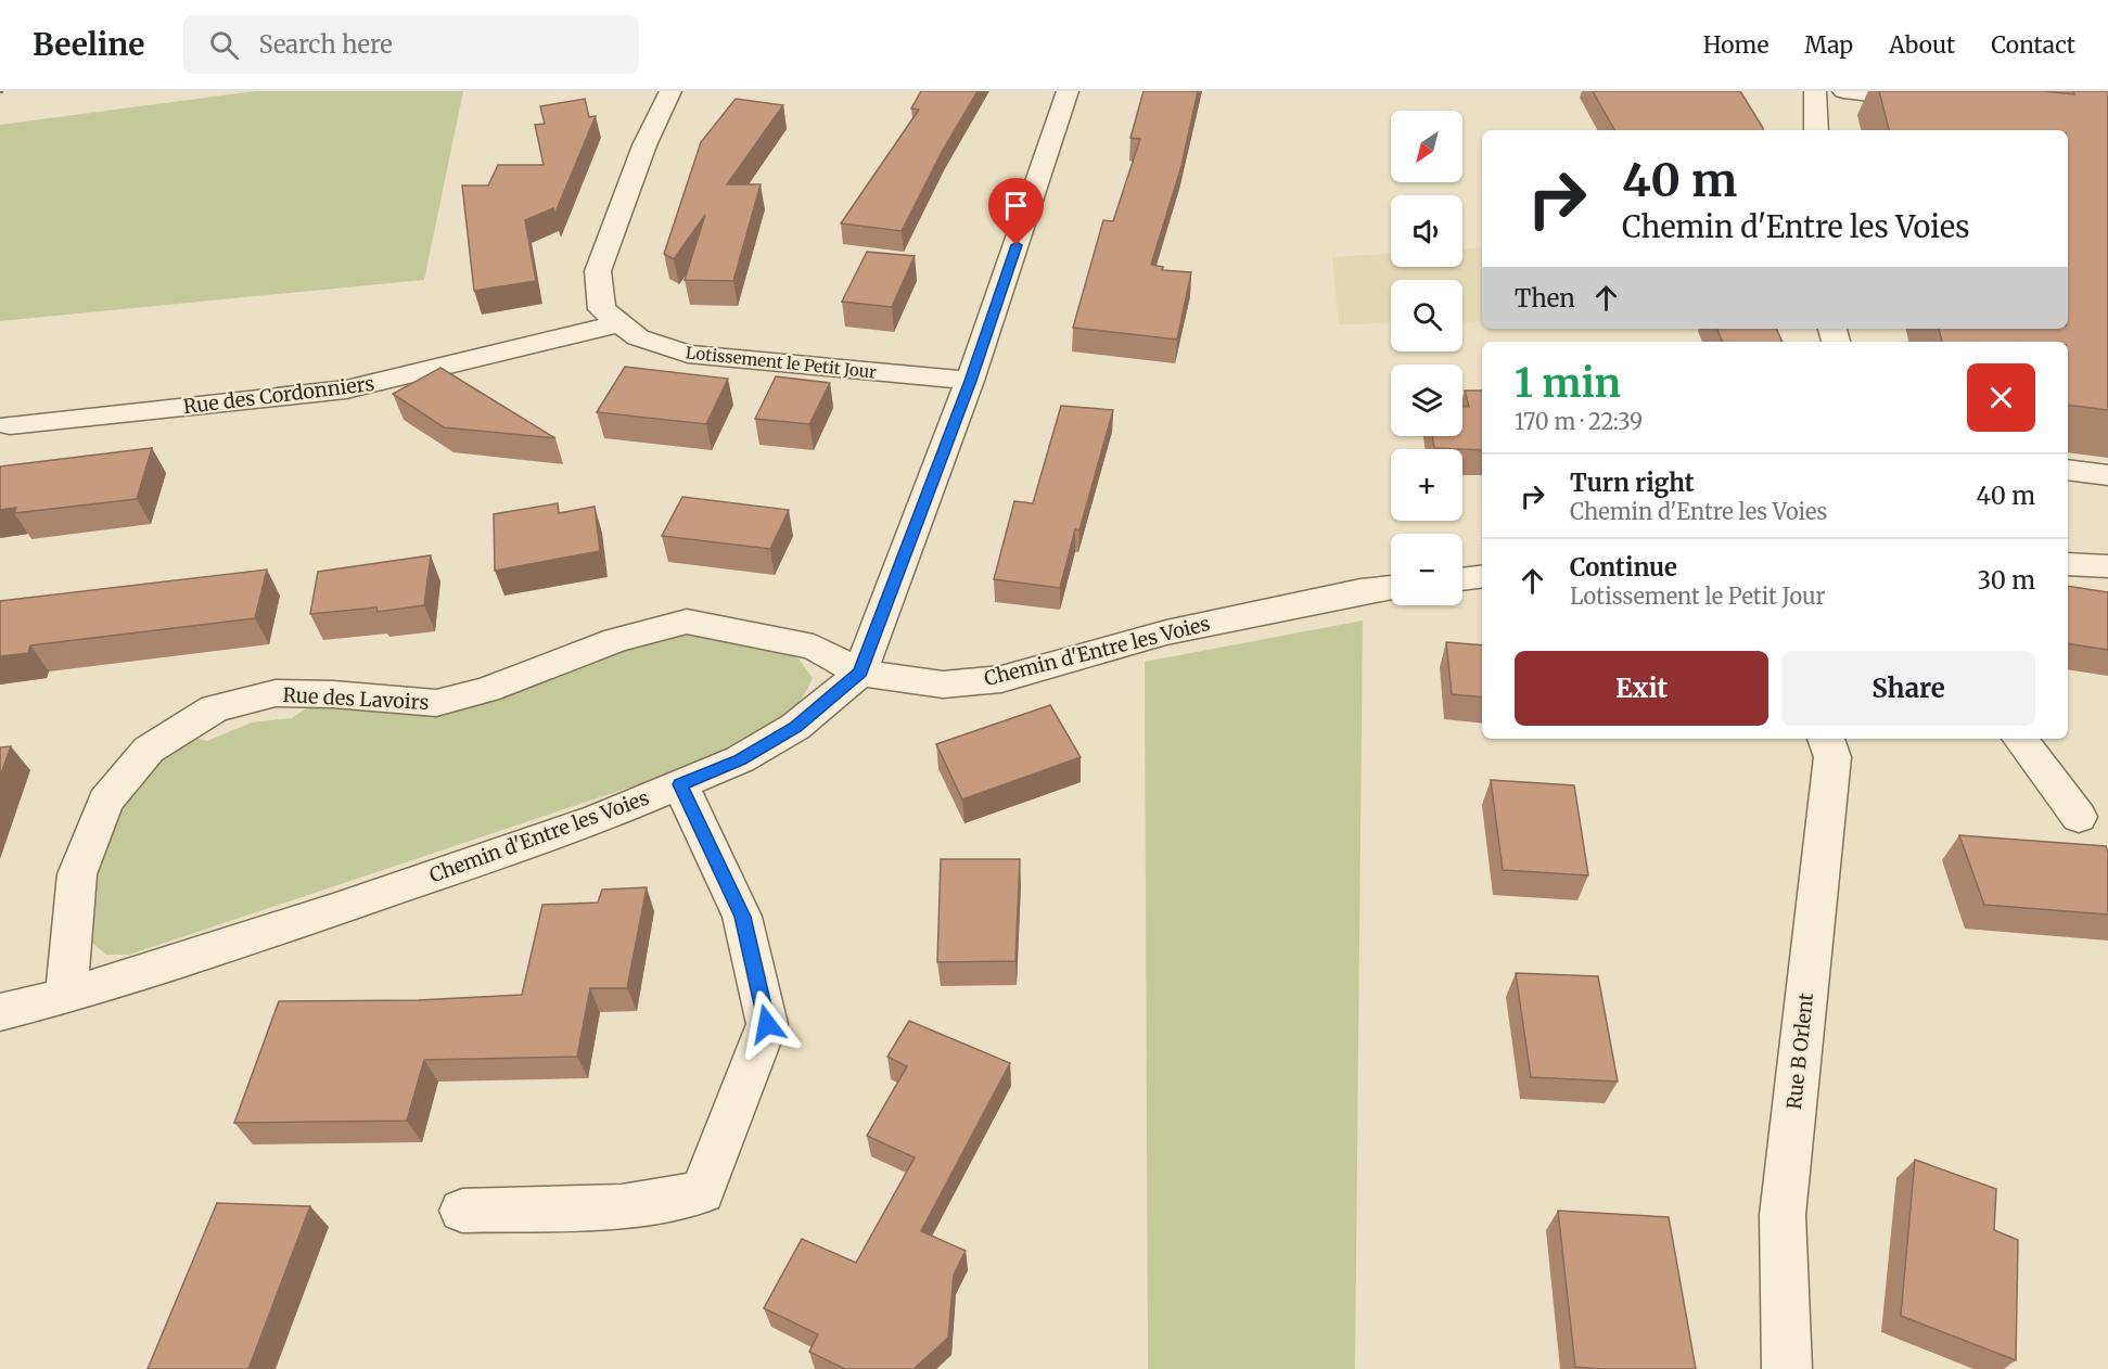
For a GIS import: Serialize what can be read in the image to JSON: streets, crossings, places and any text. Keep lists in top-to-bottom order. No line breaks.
{"streets":{"street":["Lotissement le Petit Jour","Rue des Cordonniers","Chemin d'Entre les Voies","Rue des Lavoirs","Rue B Orlent"]},"crossings":[["Lotissement le Petit Jour","Rue des Cordonniers"],["Chemin d'Entre les Voies","Rue des Lavoirs"]],"north":"bottom left","page":{"header":"Beeline","search":"Search here","nav":["Home","Map","About","Contact"],"map_buttons":["+","−"],"turn":["40 m","Chemin d'Entre les Voies"],"then":"Then","heading":["1 min","170 m · 22:39"],"list":[{"name":"Turn right","note":"Chemin d'Entre les Voies","value":"40 m"},{"name":"Continue","note":"Lotissement le Petit Jour","value":"30 m"}],"buttons":["Exit","Share"]}}
